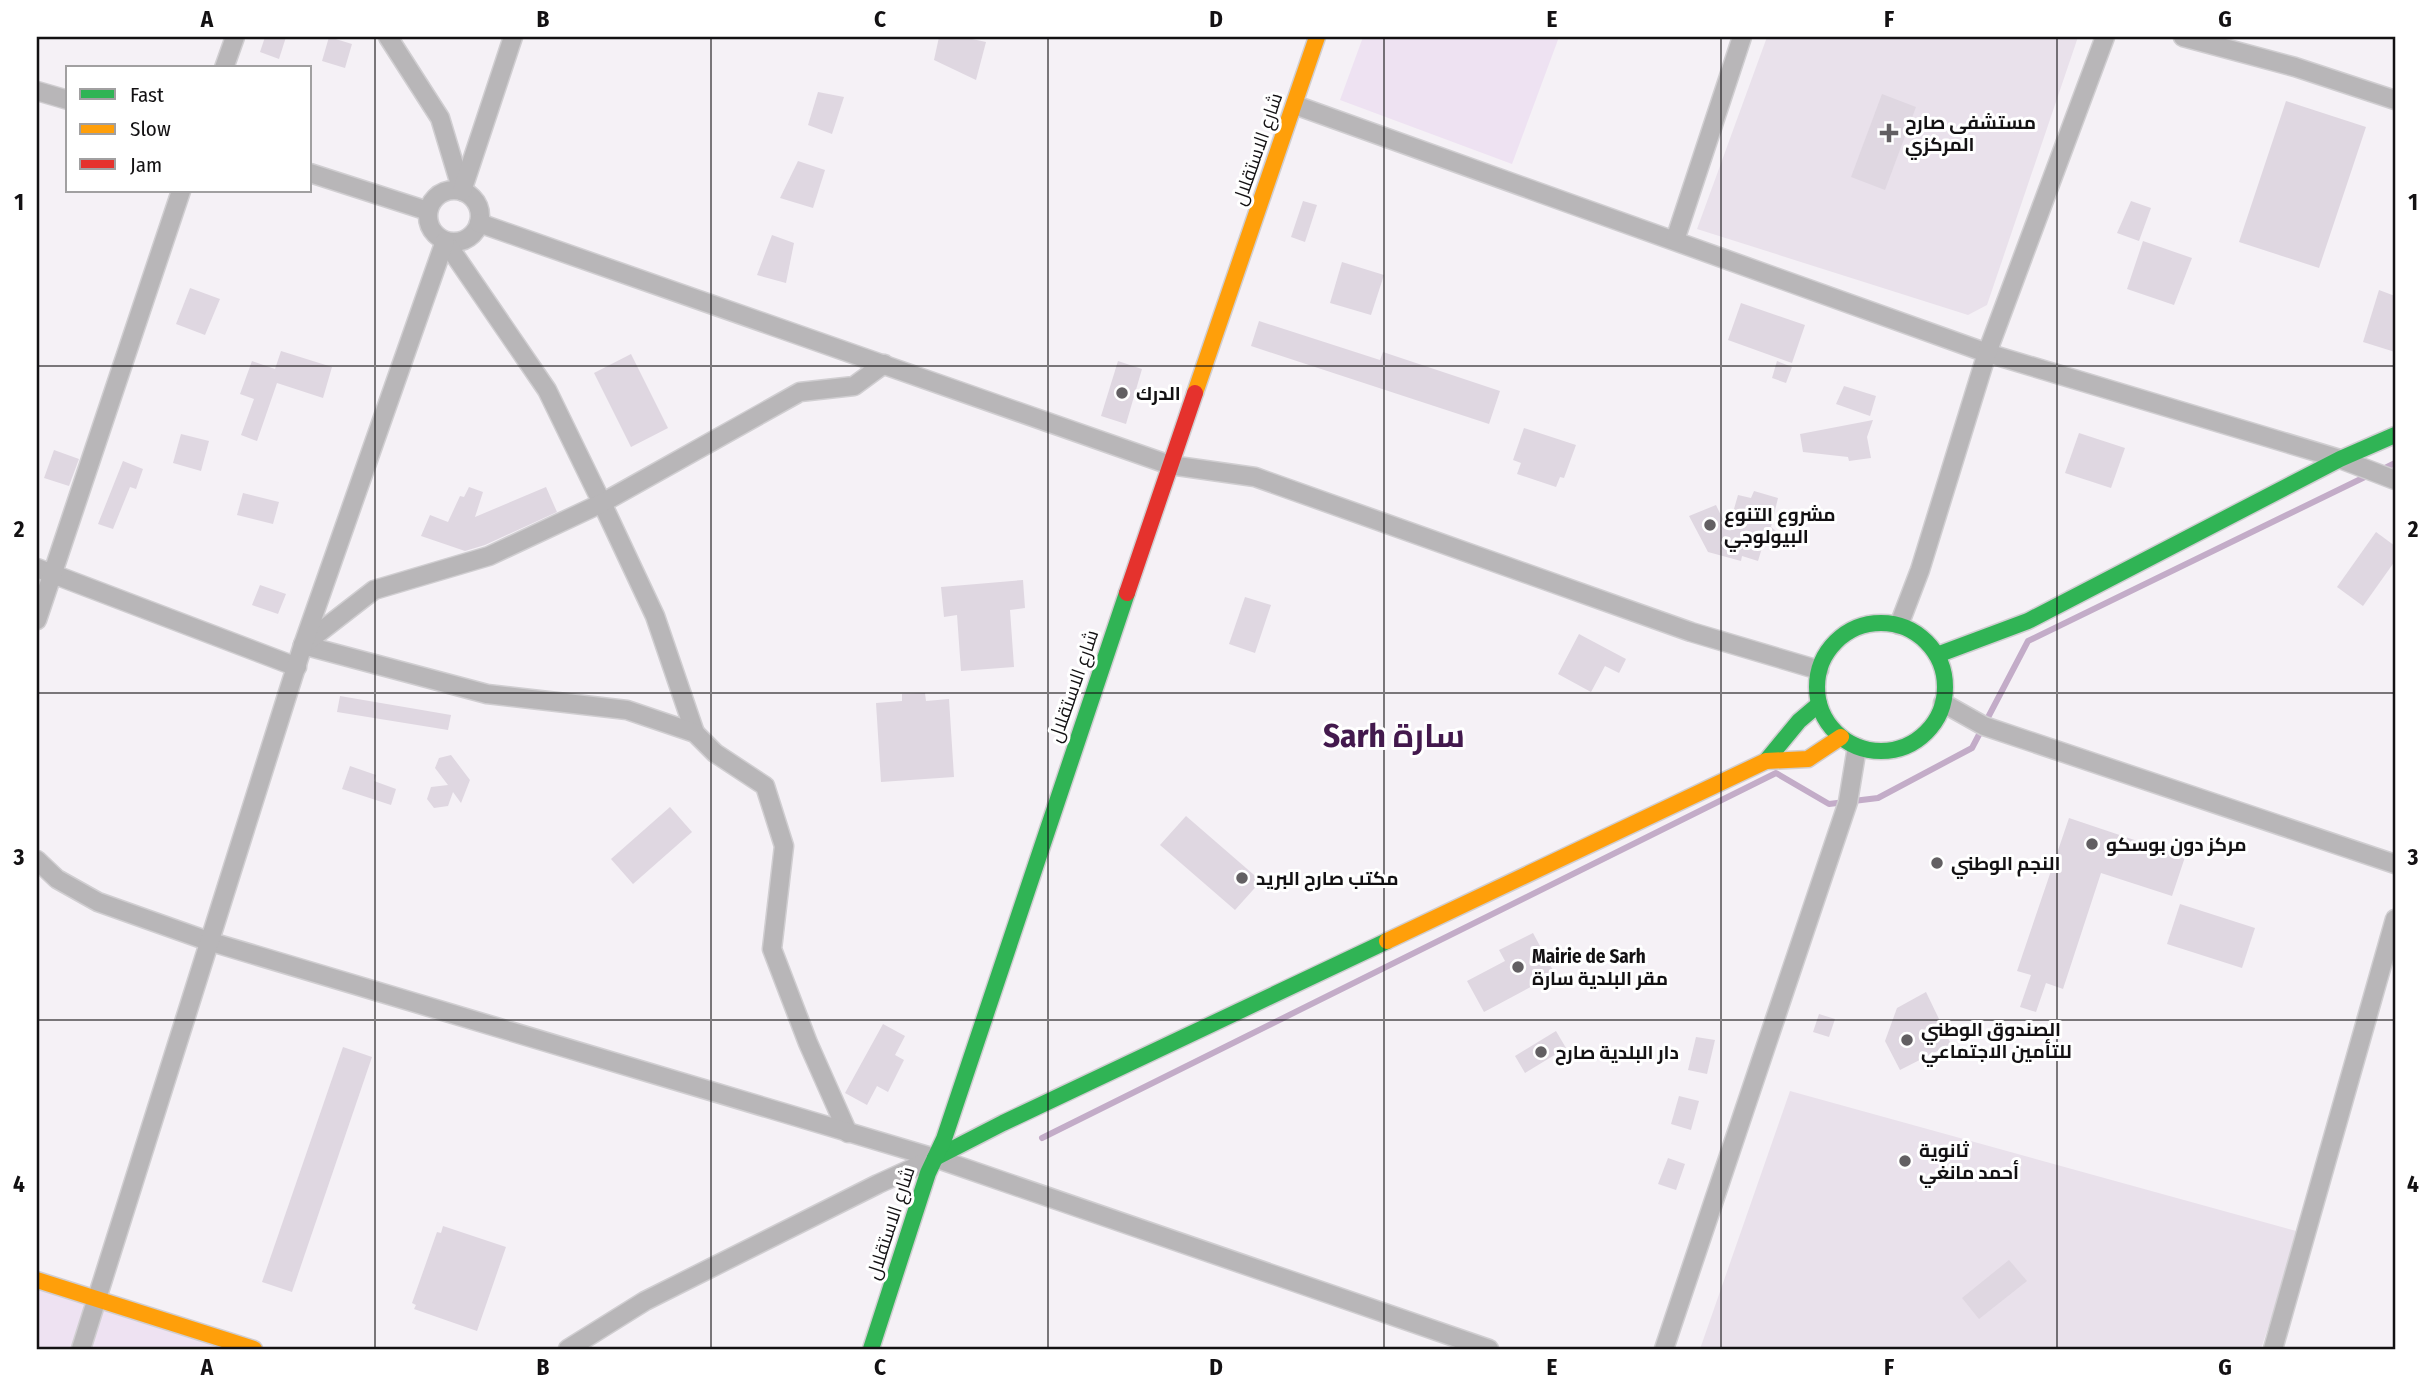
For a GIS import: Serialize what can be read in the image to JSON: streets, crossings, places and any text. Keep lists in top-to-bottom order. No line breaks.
{"streets":{"street":["شارع الاستقلال"]},"districts":["Sarh سارة"],"places":{"health":["مستشفى صارح المركزي"],"other":["الدرك","مشروع التنوع البيولوجي","مركز دون بوسكو","النجم الوطني","مكتب صارح البريد","Mairie de Sarh مقر البلدية سارة","الصندوق الوطني للتأمين الاجتماعي","دار البلدية صارح","ثانوية أحمد مانغي"]},"legend":["Fast","Slow","Jam"],"grid":{"columns":["A","B","C","D","E","F","G"],"rows":["1","2","3","4"]}}
